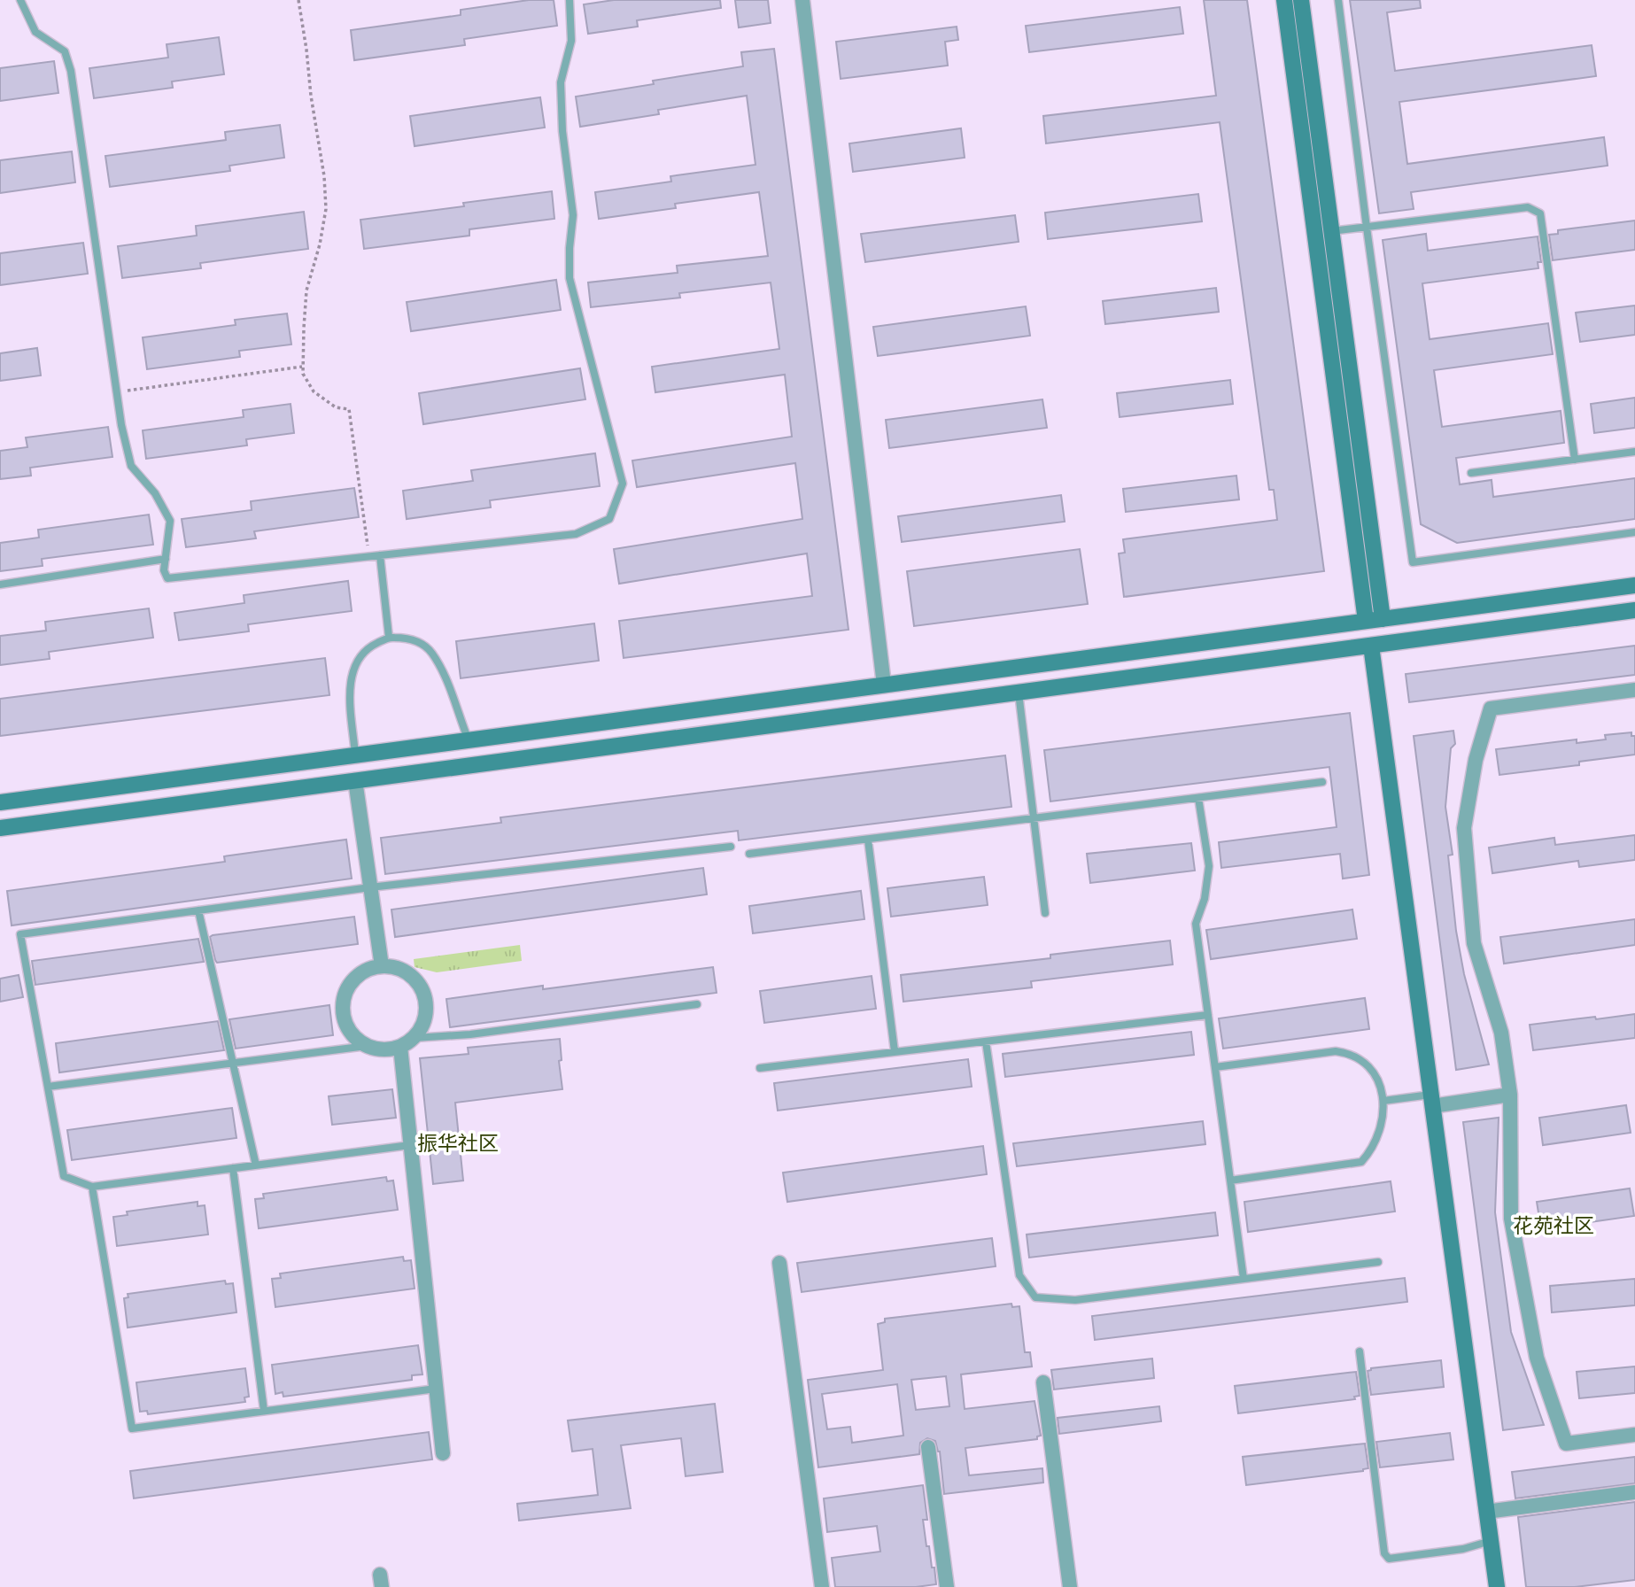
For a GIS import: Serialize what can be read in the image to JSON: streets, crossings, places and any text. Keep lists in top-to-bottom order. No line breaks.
{"districts":["振华社区","花苑社区"]}
